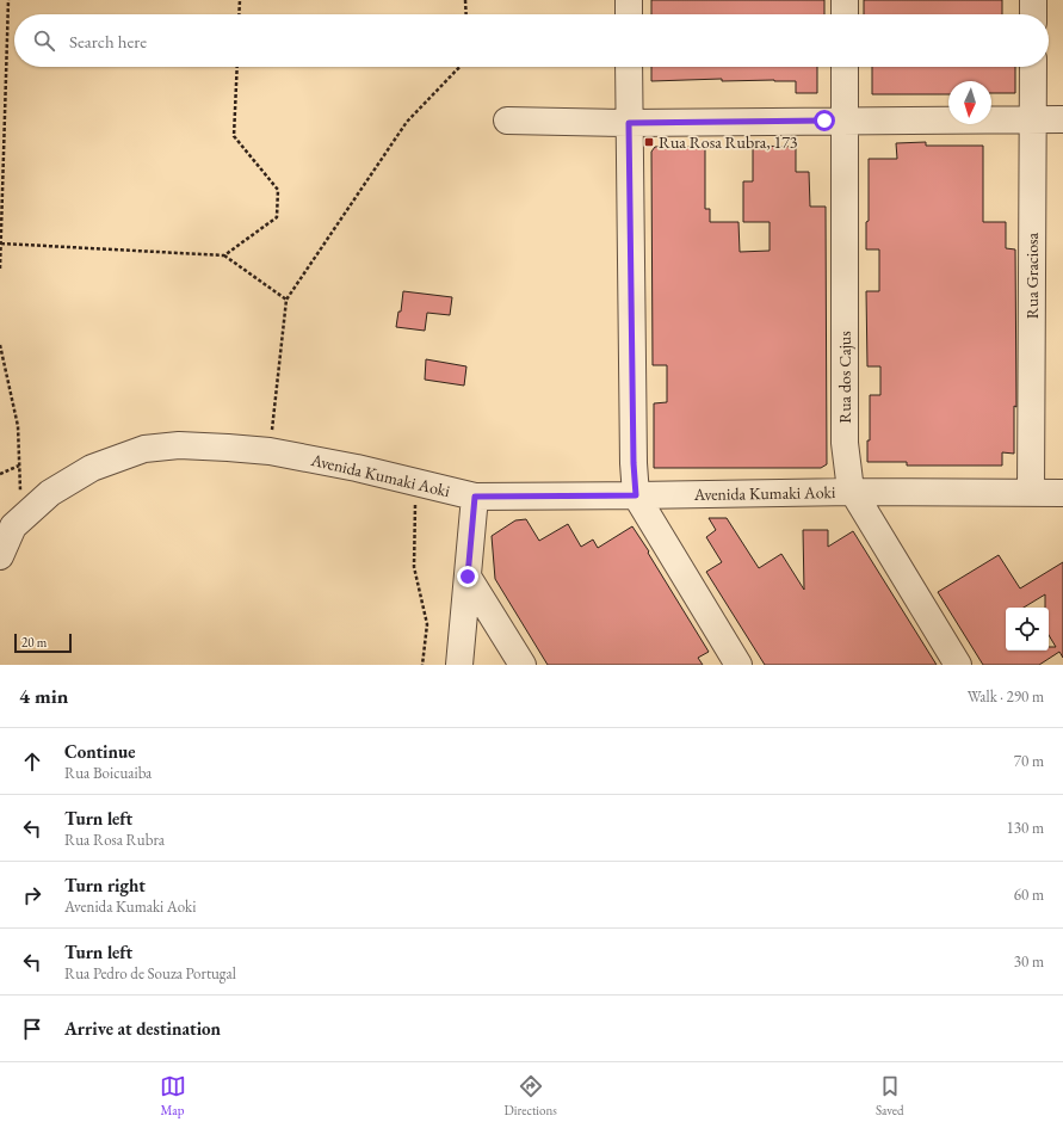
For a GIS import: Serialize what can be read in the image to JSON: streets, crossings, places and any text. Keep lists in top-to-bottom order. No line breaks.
{"streets":{"street":["Rua Graciosa","Rua dos Cajus","Avenida Kumaki Aoki"]},"crossings":[["Rua Graciosa","Avenida Kumaki Aoki"],["Rua dos Cajus","Avenida Kumaki Aoki"]],"places":{"transit":["Rua Rosa Rubra, 173"]},"scale_bar":"20 m","north":"bottom","page":{"search":"Search here","scale":"20 m","heading":["4 min","Walk · 290 m"],"list":[["Continue","Rua Boicuaiba","70 m"],["Turn left","Rua Rosa Rubra","130 m"],["Turn right","Avenida Kumaki Aoki","60 m"],["Turn left","Rua Pedro de Souza Portugal","30 m"],"Arrive at destination"],"nav":["Map","Directions","Saved"]}}
